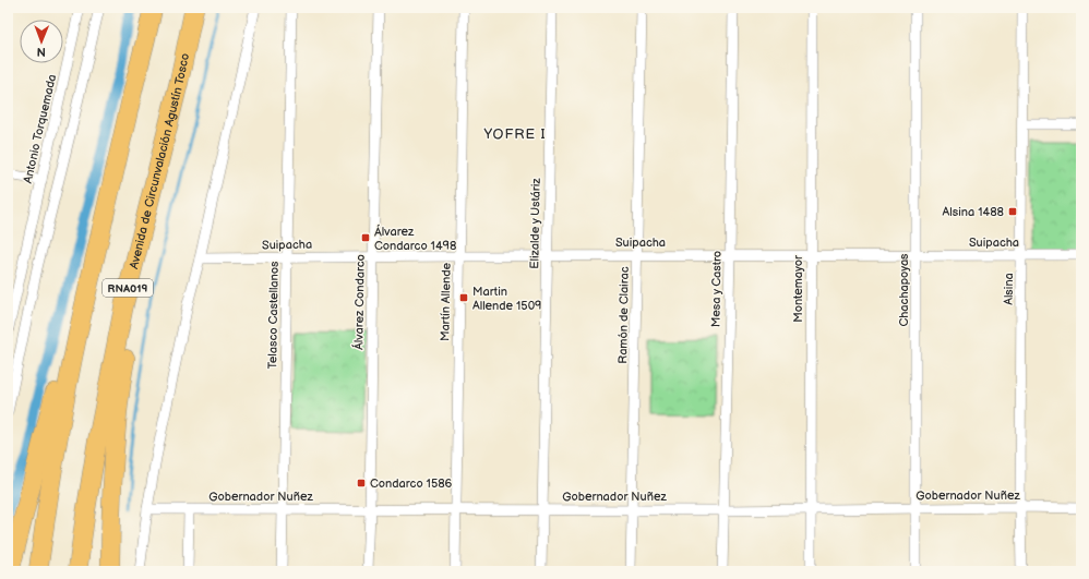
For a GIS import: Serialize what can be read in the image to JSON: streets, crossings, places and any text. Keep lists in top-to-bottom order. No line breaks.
{"streets":{"highway":["Avenida de Circunvalación Agustín Tosco","RNA019"],"street":["Antonio Torquemada","Elizalde y Ustáriz","Suipacha","Mesa y Castro","Montemayor","Alsina","Chachapoyas","Álvarez Condarco","Martín Allende","Telasco Castellanos","Ramón de Clairac","Gobernador Nuñez"]},"crossings":[["Elizalde y Ustáriz","Suipacha"],["Elizalde y Ustáriz","Gobernador Nuñez"],["Suipacha","Mesa y Castro"],["Suipacha","Montemayor"],["Suipacha","Alsina"],["Suipacha","Chachapoyas"],["Suipacha","Álvarez Condarco"],["Suipacha","Martín Allende"],["Suipacha","Telasco Castellanos"],["Suipacha","Ramón de Clairac"],["Mesa y Castro","Gobernador Nuñez"],["Montemayor","Gobernador Nuñez"],["Alsina","Gobernador Nuñez"],["Chachapoyas","Gobernador Nuñez"],["Álvarez Condarco","Gobernador Nuñez"],["Martín Allende","Gobernador Nuñez"],["Telasco Castellanos","Gobernador Nuñez"],["Ramón de Clairac","Gobernador Nuñez"]],"districts":["YOFRE I"],"places":{"transit":["Alsina 1488","Álvarez Condarco 1498","Martin Allende 1509","Condarco 1586"]},"north":"bottom"}
